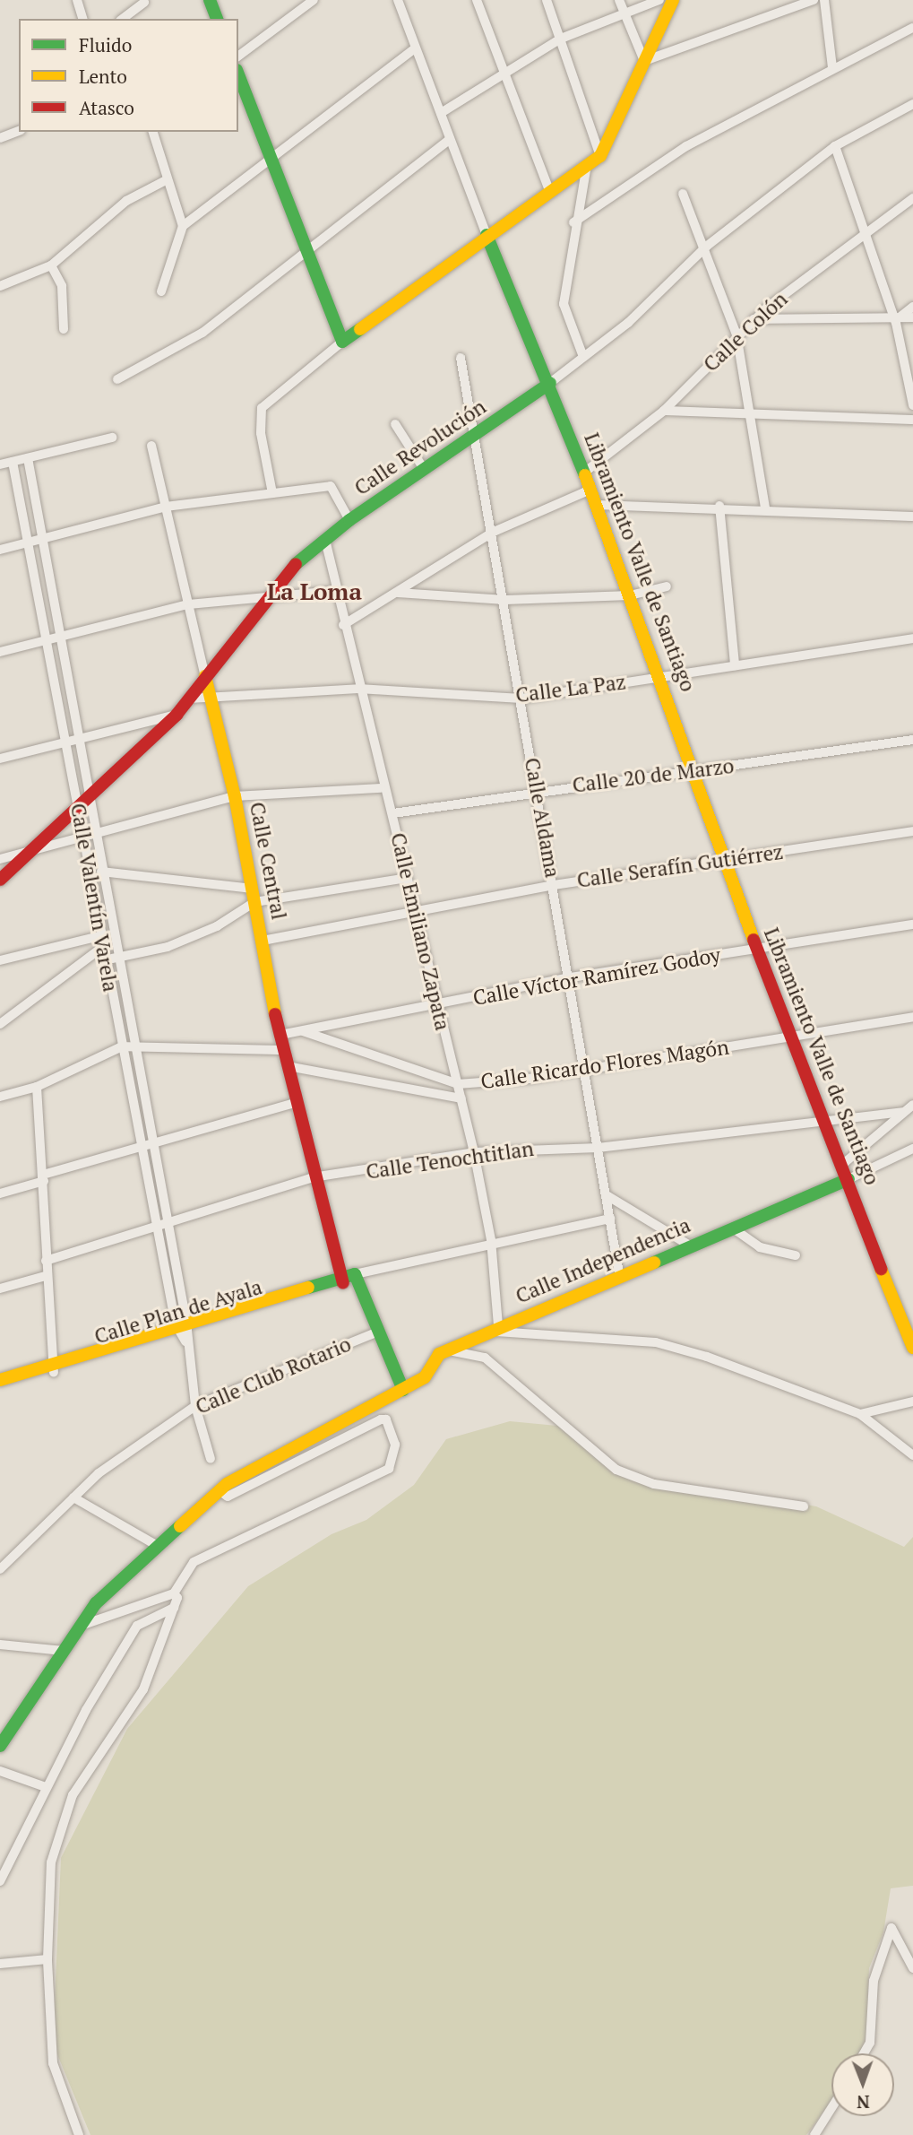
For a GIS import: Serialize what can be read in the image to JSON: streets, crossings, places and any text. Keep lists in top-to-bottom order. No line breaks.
{"streets":{"street":["Calle Colón","Calle Revolución","Libramiento Valle de Santiago","Calle La Paz","Calle 20 de Marzo","Calle Aldama","Calle Central","Calle Serafín Gutiérrez","Calle Valentín Varela","Calle Emiliano Zapata","Calle Víctor Ramírez Godoy","Calle Ricardo Flores Magón","Calle Tenochtitlan","Calle Independencia","Calle Plan de Ayala","Calle Club Rotario"]},"crossings":[["Calle Colón","Libramiento Valle de Santiago"],["Calle Revolución","Libramiento Valle de Santiago"],["Calle Revolución","Calle La Paz"],["Calle Revolución","Calle Aldama"],["Calle Revolución","Calle Central"],["Calle Revolución","Calle Valentín Varela"],["Calle Revolución","Calle Emiliano Zapata"],["Libramiento Valle de Santiago","Calle La Paz"],["Libramiento Valle de Santiago","Calle 20 de Marzo"],["Libramiento Valle de Santiago","Calle Serafín Gutiérrez"],["Libramiento Valle de Santiago","Calle Víctor Ramírez Godoy"],["Libramiento Valle de Santiago","Calle Ricardo Flores Magón"],["Libramiento Valle de Santiago","Calle Tenochtitlan"],["Calle La Paz","Calle Aldama"],["Calle La Paz","Calle Central"],["Calle La Paz","Calle Emiliano Zapata"],["Calle 20 de Marzo","Calle Aldama"],["Calle 20 de Marzo","Calle Emiliano Zapata"],["Calle Aldama","Calle Serafín Gutiérrez"],["Calle Aldama","Calle Víctor Ramírez Godoy"],["Calle Aldama","Calle Ricardo Flores Magón"],["Calle Aldama","Calle Tenochtitlan"],["Calle Aldama","Calle Independencia"],["Calle Aldama","Calle Plan de Ayala"],["Calle Central","Calle Serafín Gutiérrez"],["Calle Central","Calle Víctor Ramírez Godoy"],["Calle Central","Calle Tenochtitlan"],["Calle Central","Calle Plan de Ayala"],["Calle Serafín Gutiérrez","Calle Emiliano Zapata"],["Calle Valentín Varela","Calle Tenochtitlan"],["Calle Valentín Varela","Calle Plan de Ayala"],["Calle Emiliano Zapata","Calle Víctor Ramírez Godoy"],["Calle Emiliano Zapata","Calle Ricardo Flores Magón"],["Calle Emiliano Zapata","Calle Tenochtitlan"],["Calle Emiliano Zapata","Calle Independencia"],["Calle Emiliano Zapata","Calle Plan de Ayala"],["Calle Víctor Ramírez Godoy","Calle Ricardo Flores Magón"]],"districts":["La Loma"],"legend":["Fluido","Lento","Atasco"],"north":"bottom"}
